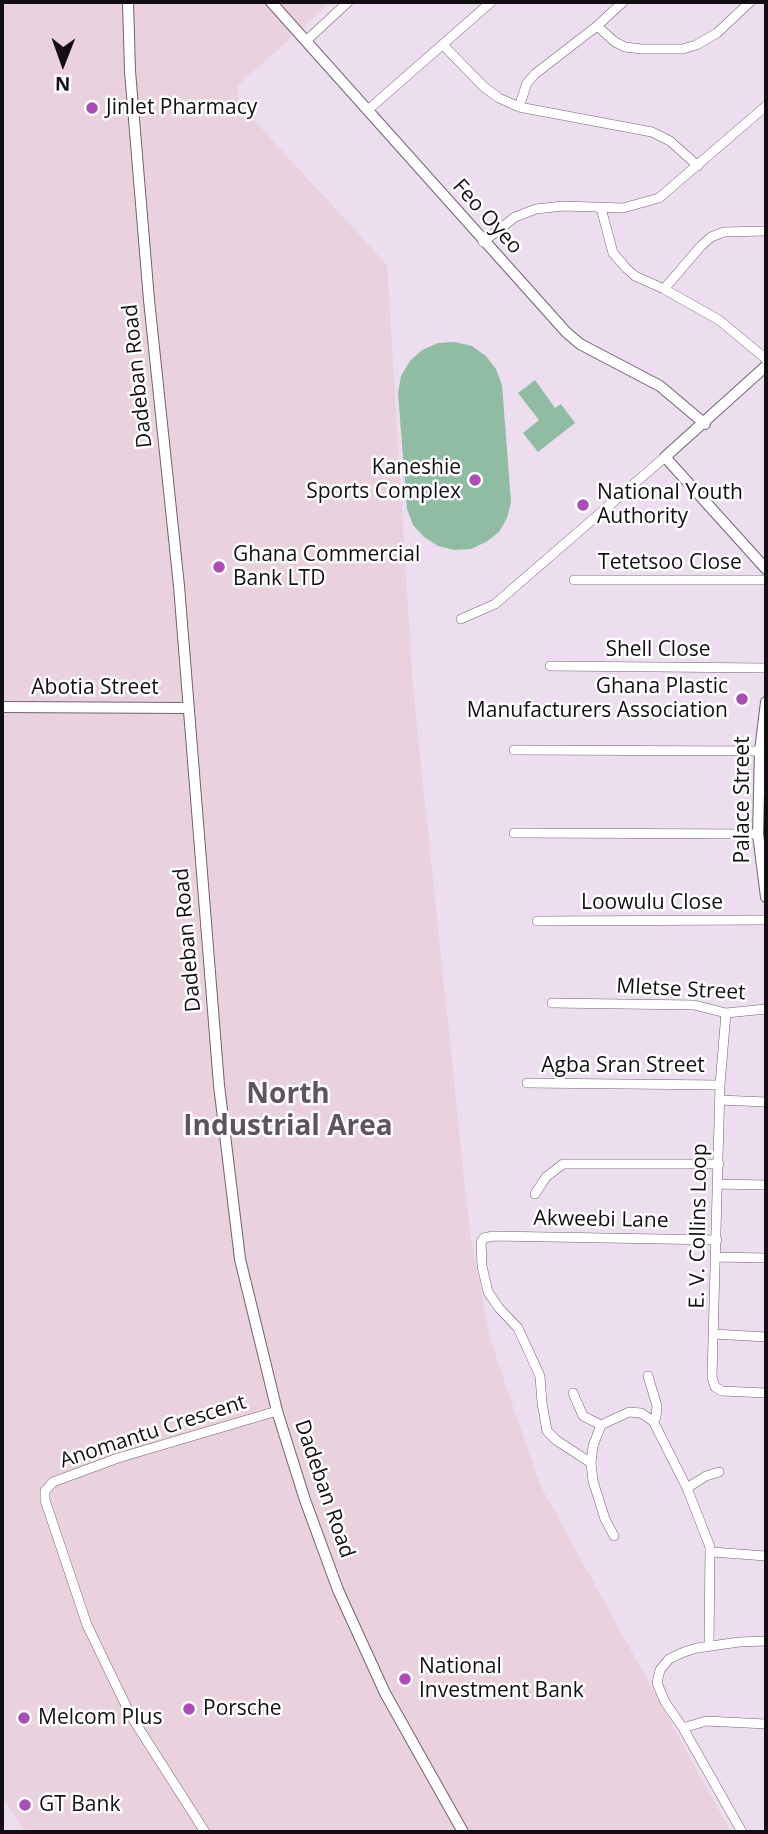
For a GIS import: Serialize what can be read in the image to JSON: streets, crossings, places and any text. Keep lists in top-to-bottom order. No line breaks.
{"streets":{"street":["Feo Oyeo","Dadeban Road","Tetetsoo Close","Shell Close","Abotia Street","Palace Street","Loowulu Close","Mletse Street","Agba Sran Street","Akweebi Lane","E. V. Collins Loop","Anomantu Crescent"]},"crossings":[["Dadeban Road","Abotia Street"],["Dadeban Road","Anomantu Crescent"],["Mletse Street","E. V. Collins Loop"],["Agba Sran Street","E. V. Collins Loop"],["Akweebi Lane","E. V. Collins Loop"]],"districts":["North Industrial Area"],"places":["Jinlet Pharmacy","Kaneshie Sports Complex","National Youth Authority","Ghana Commercial Bank LTD","Ghana Plastic Manufacturers Association","National Investment Bank","Porsche","Melcom Plus","GT Bank"],"north":"bottom"}
